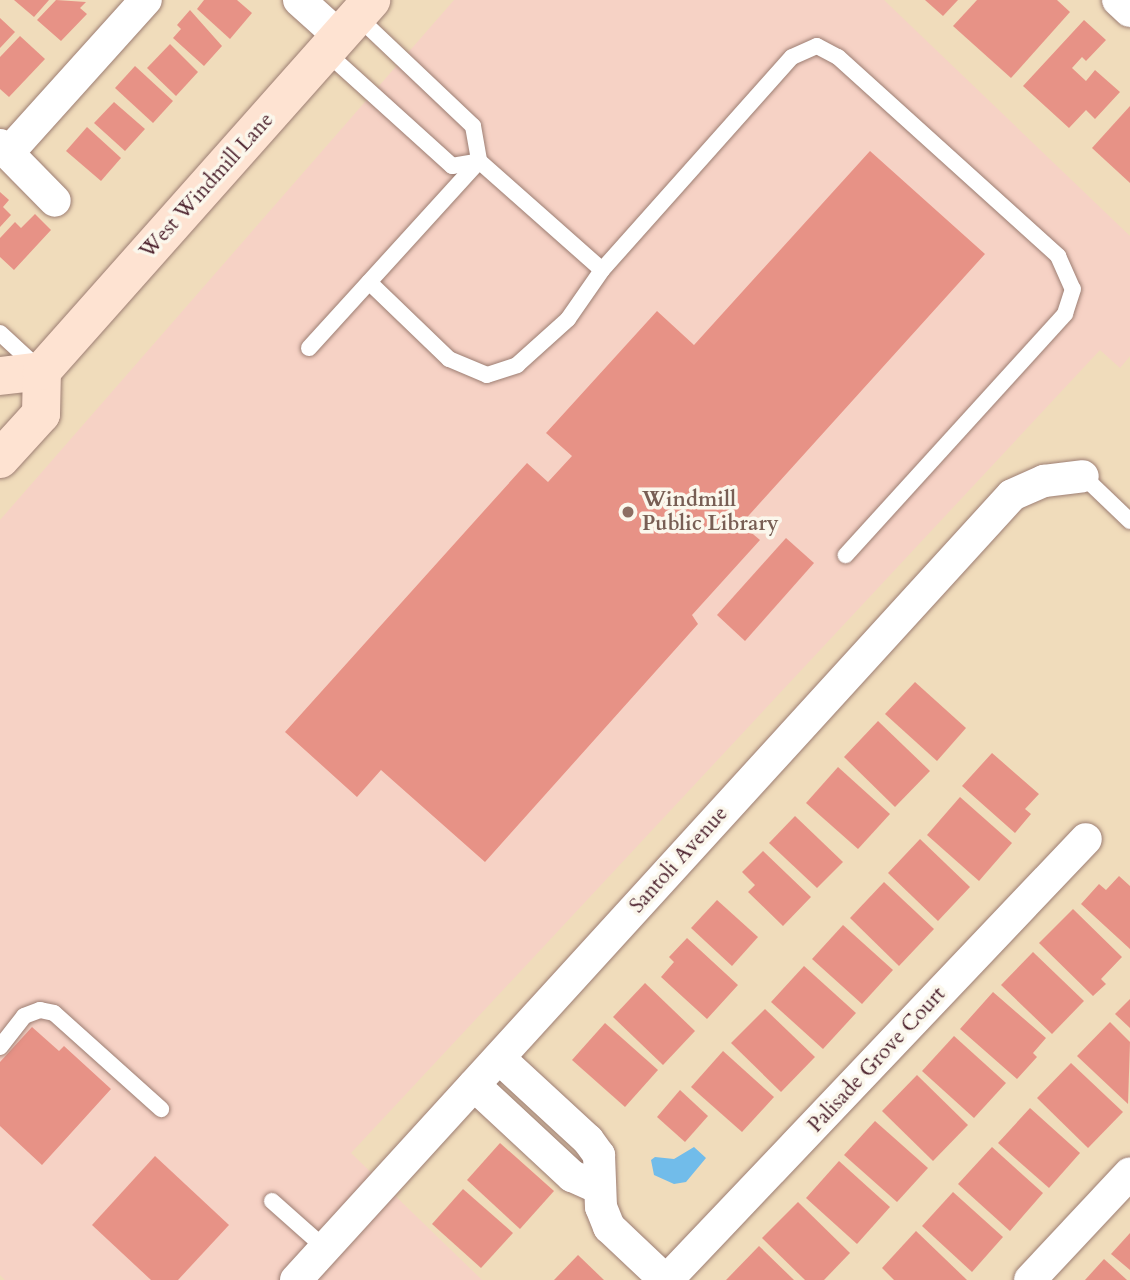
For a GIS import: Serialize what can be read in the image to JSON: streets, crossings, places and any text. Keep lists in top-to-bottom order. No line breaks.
{"streets":{"main road":["West Windmill Lane"],"street":["Santoli Avenue","Palisade Grove Court"]},"places":["Windmill Public Library"]}
